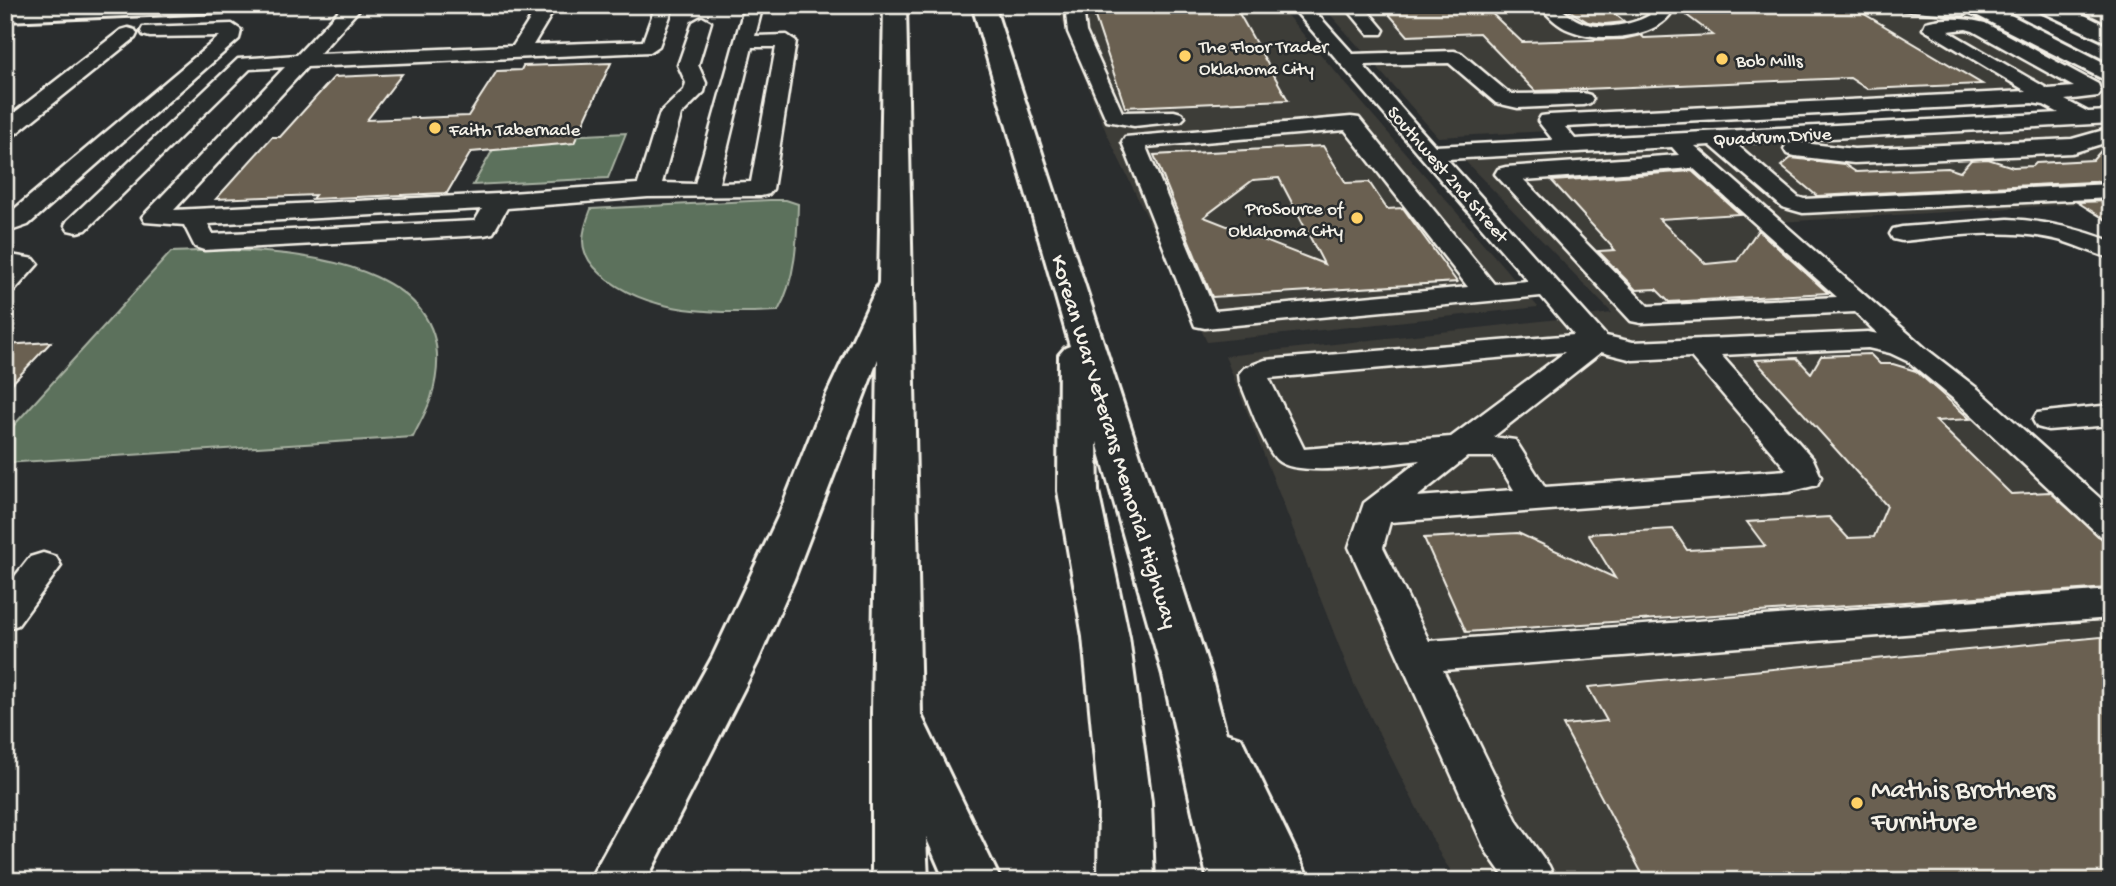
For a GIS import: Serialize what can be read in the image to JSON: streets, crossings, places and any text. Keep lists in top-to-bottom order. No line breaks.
{"streets":{"main road":["Korean War Veterans Memorial Highway"],"street":["Quadrum Drive","Southwest 2nd Street"]},"crossings":[["Quadrum Drive","Southwest 2nd Street"]],"places":["The Floor Trader Oklahoma City","Bob Mills","Faith Tabernacle","ProSource of Oklahoma City","Mathis Brothers Furniture"]}
